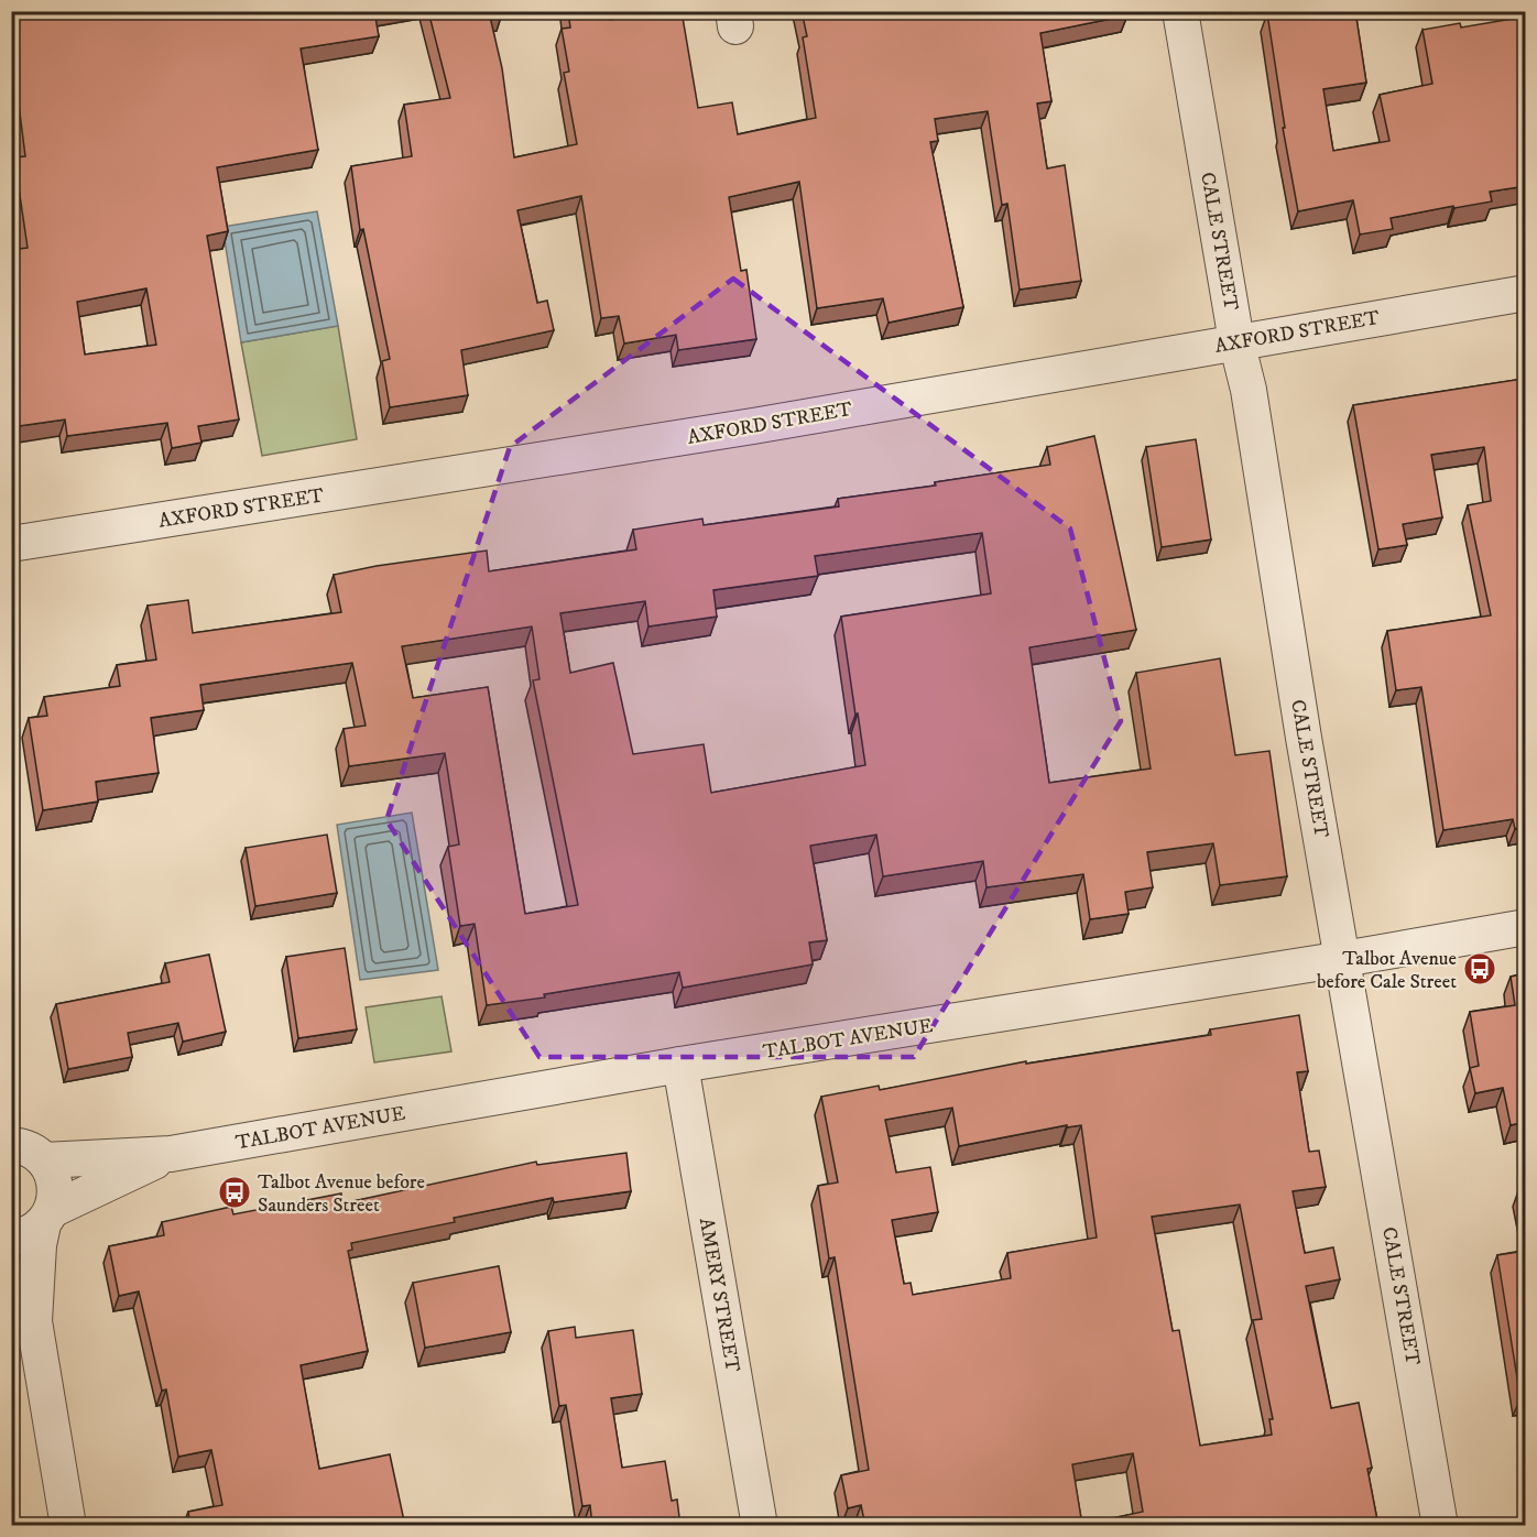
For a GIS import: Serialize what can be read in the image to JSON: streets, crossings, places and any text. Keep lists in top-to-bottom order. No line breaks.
{"streets":{"street":["CALE STREET","AXFORD STREET","TALBOT AVENUE","AMERY STREET"]},"crossings":[["CALE STREET","AXFORD STREET"],["CALE STREET","TALBOT AVENUE"],["TALBOT AVENUE","AMERY STREET"]],"places":{"bus stop":["Talbot Avenue before Cale Street","Talbot Avenue before Saunders Street"]}}
